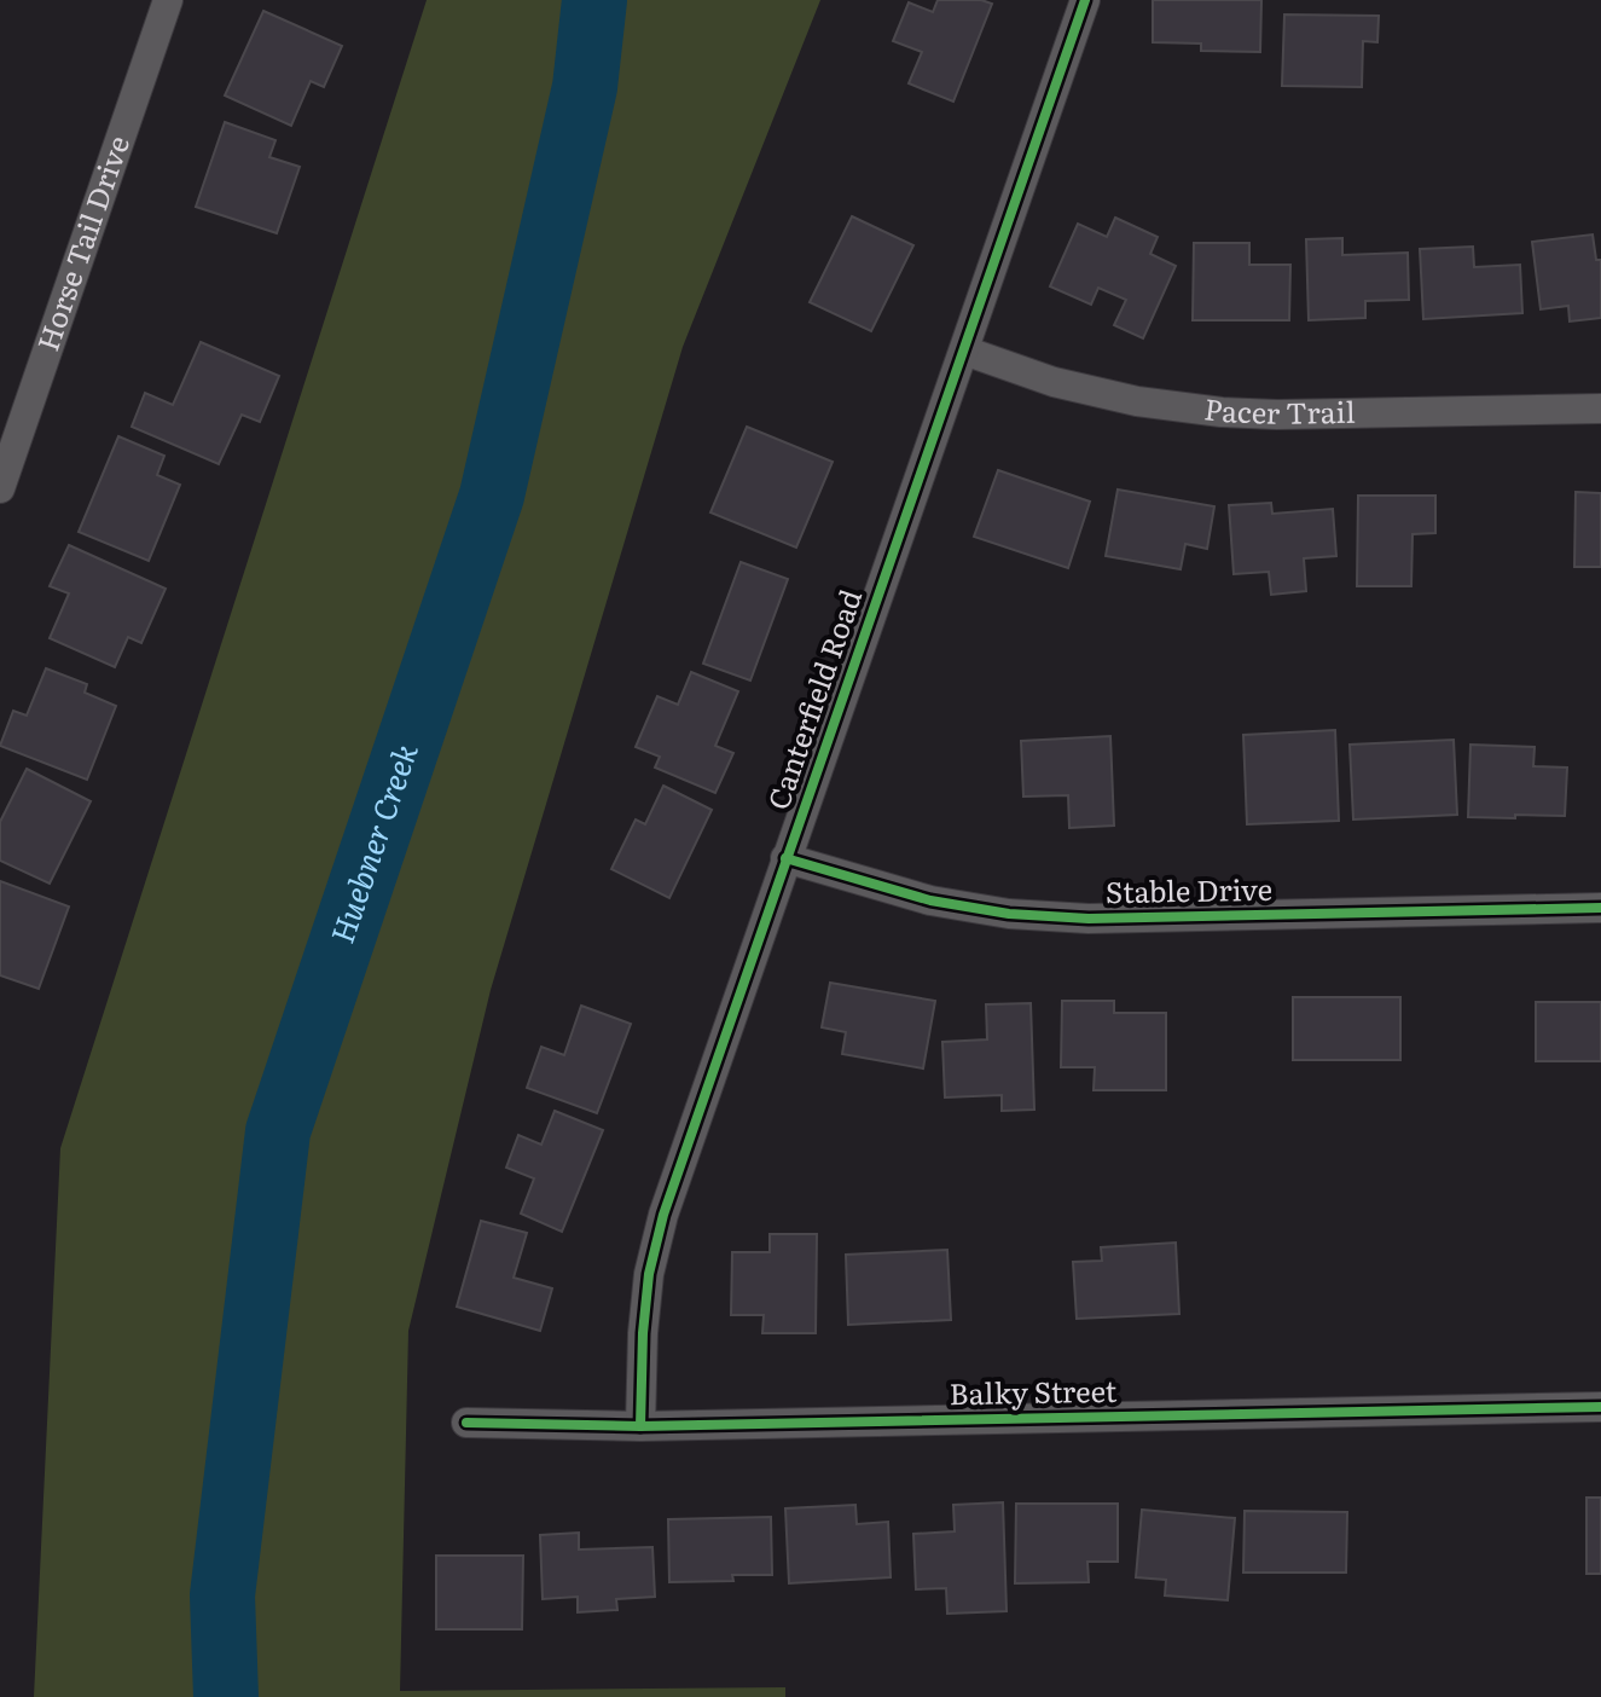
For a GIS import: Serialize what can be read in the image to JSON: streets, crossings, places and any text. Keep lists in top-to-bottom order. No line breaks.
{"streets":{"street":["Horse Tail Drive","Pacer Trail","Canterfield Road","Stable Drive","Balky Street"]},"crossings":[["Pacer Trail","Canterfield Road"],["Canterfield Road","Stable Drive"],["Canterfield Road","Balky Street"]],"water":["Huebner Creek"]}
